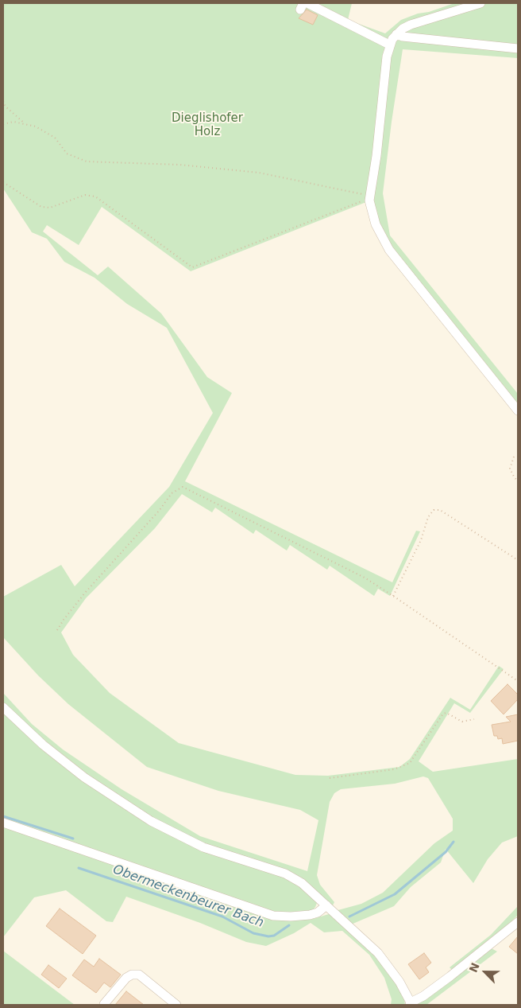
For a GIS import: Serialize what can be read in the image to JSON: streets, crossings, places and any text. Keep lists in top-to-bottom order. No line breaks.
{"water":["Obermeckenbeurer Bach"],"parks":["Dieglishofer Holz"],"north":"top left"}
